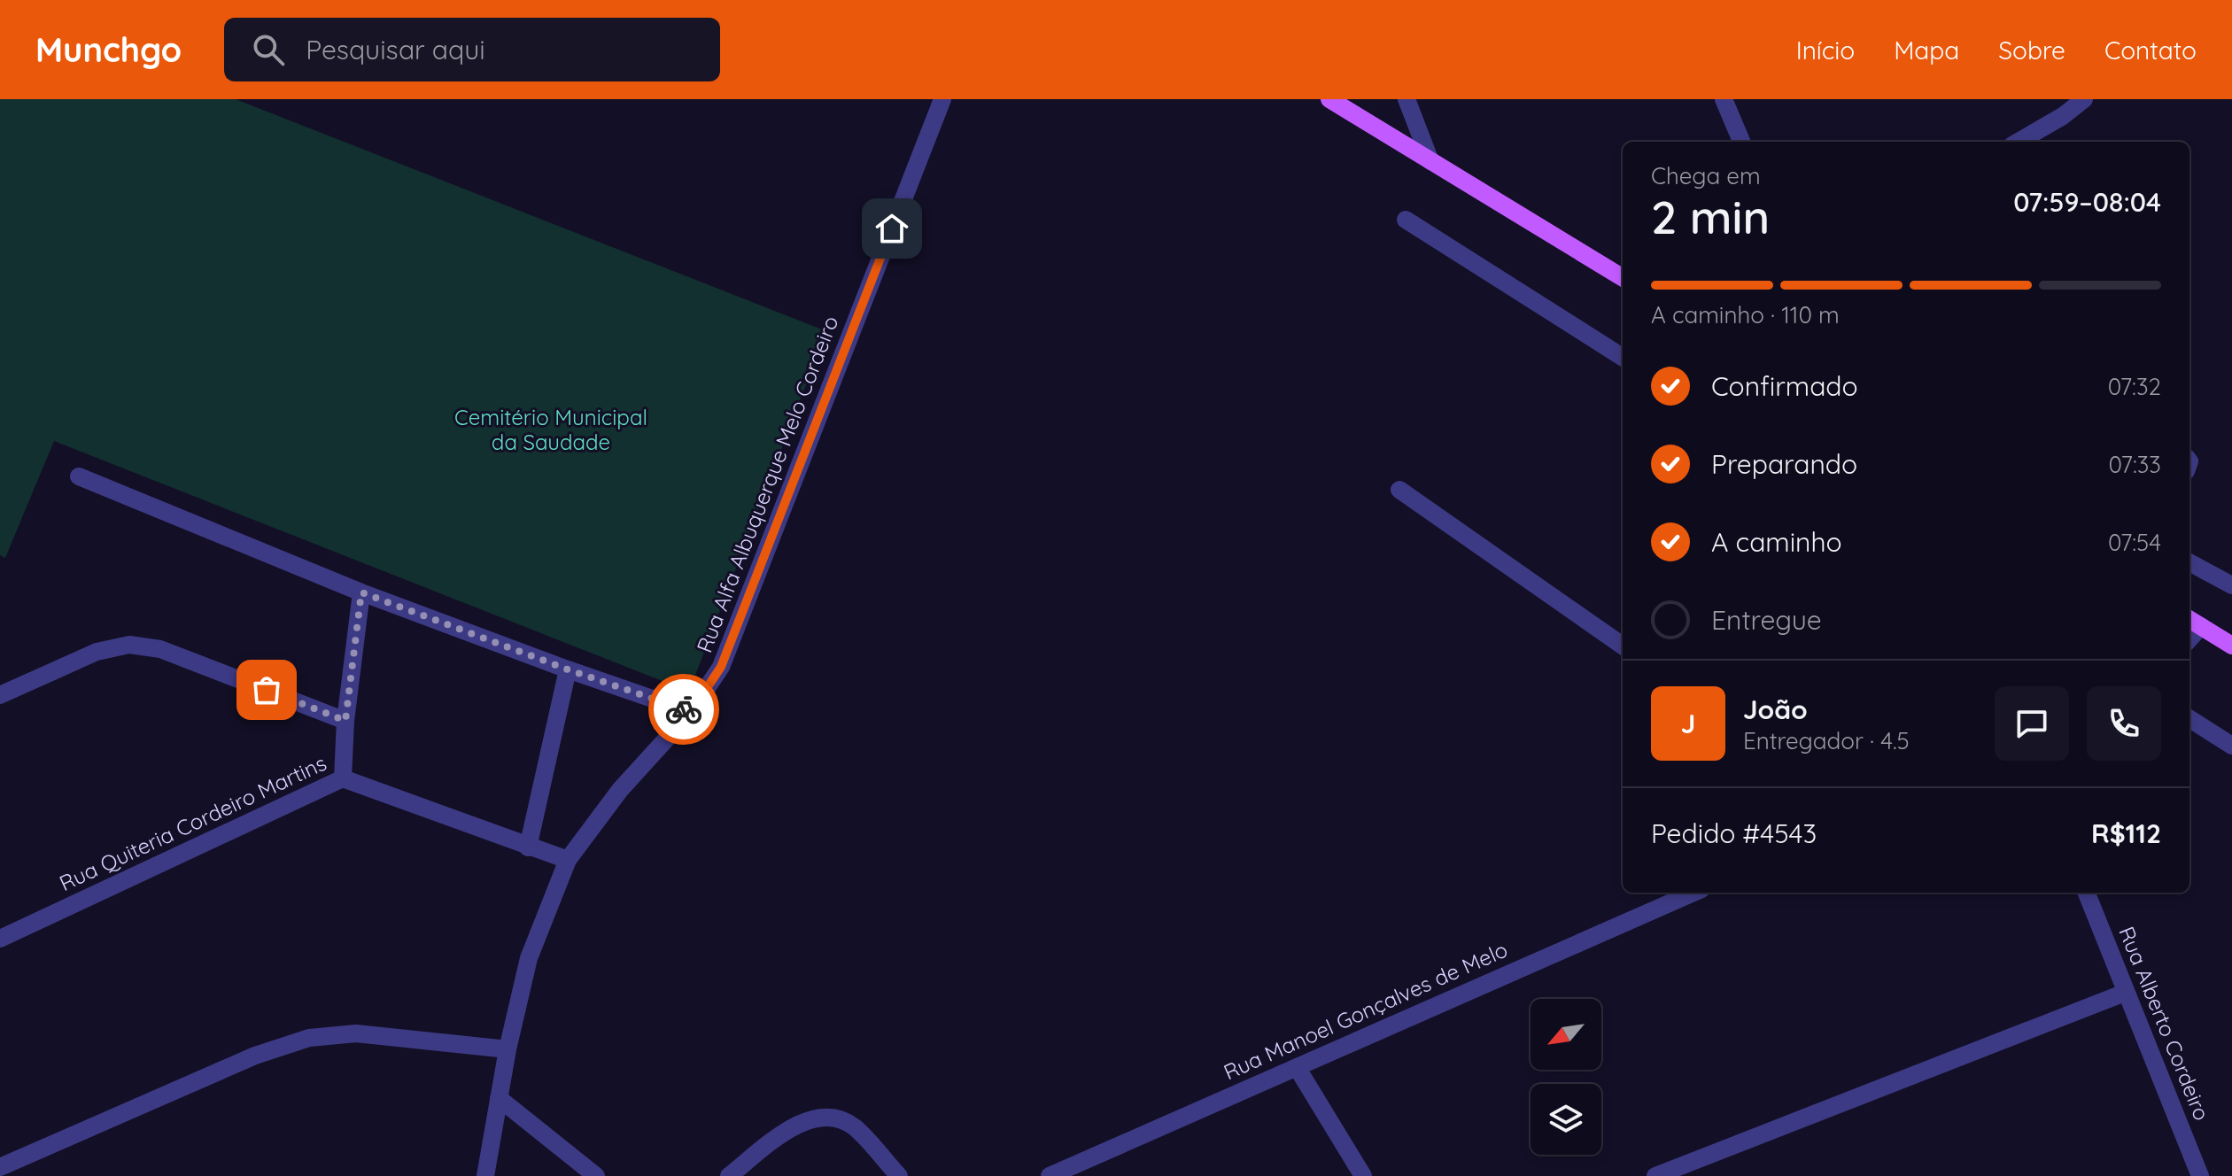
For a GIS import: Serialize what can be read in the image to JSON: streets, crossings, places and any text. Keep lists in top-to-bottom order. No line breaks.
{"streets":{"street":["Rua Alfa Albuquerque Melo Cordeiro","Rua Quiteria Cordeiro Martins","Rua Manoel Gonçalves de Melo","Rua Alberto Cordeiro"]},"crossings":[["Rua Alfa Albuquerque Melo Cordeiro","Rua Quiteria Cordeiro Martins"]],"parks":["Cemitério Municipal da Saudade"],"north":"bottom left","page":{"header":"Munchgo","search":"Pesquisar aqui","nav":["Início","Mapa","Sobre","Contato"],"heading":["2 min","Chega em","07:59–08:04"],"panel":["João","Entregador · 4.5","Pedido #4543","R$112"],"bar":"A caminho · 110 m","list":[["Confirmado","07:32"],["Preparando","07:33"],["A caminho","07:54"],"Entregue"],"round":"J"}}
